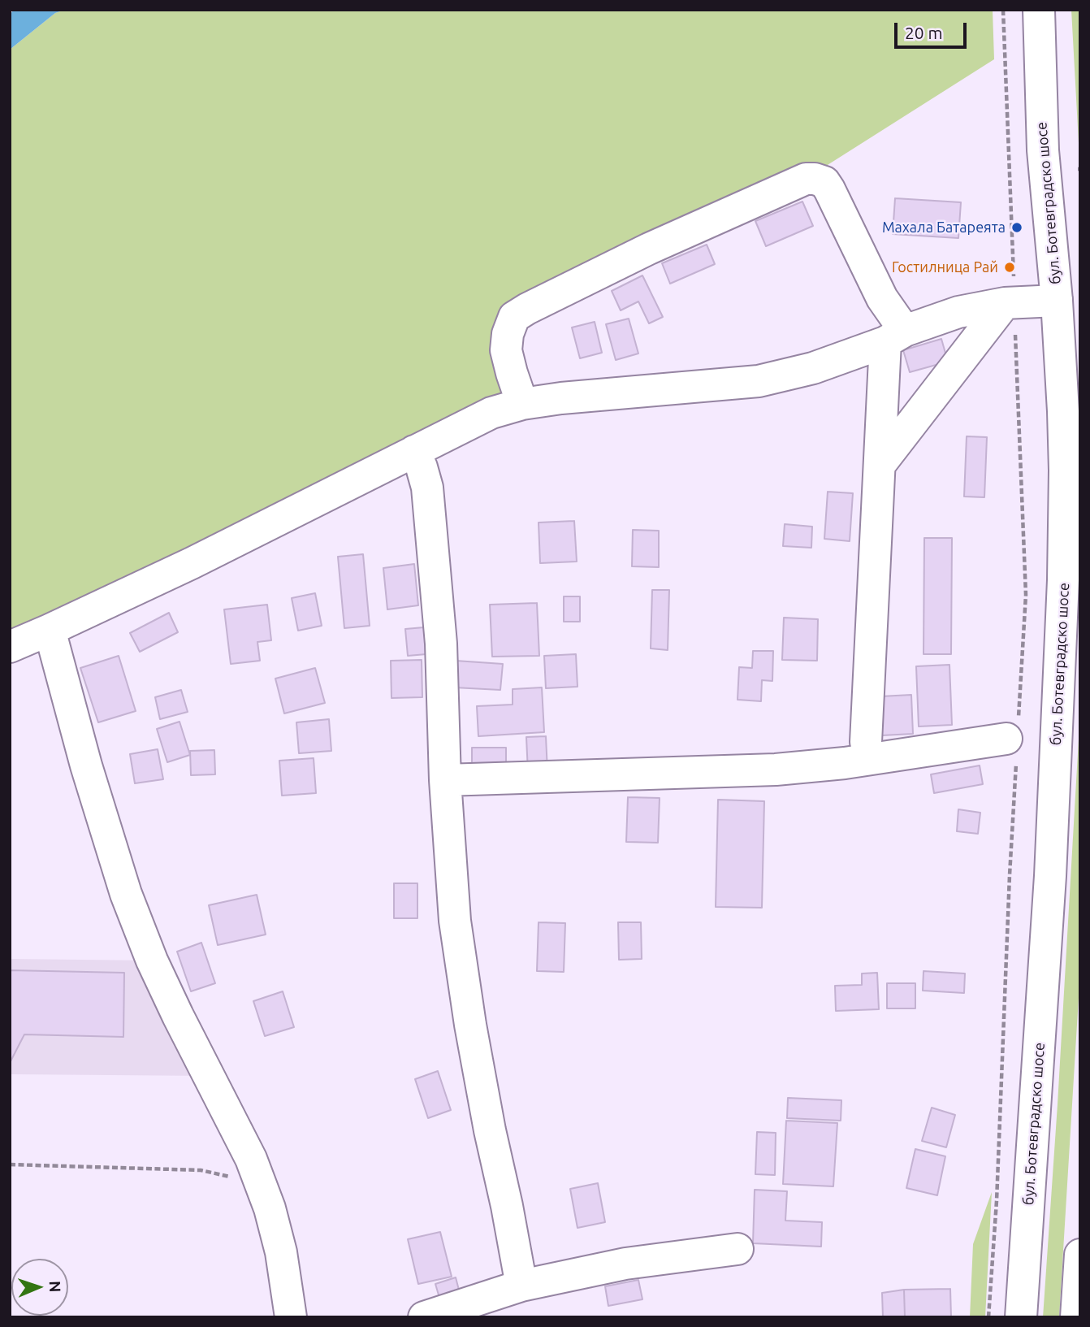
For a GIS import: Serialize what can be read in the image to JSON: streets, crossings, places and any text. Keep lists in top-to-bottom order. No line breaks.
{"streets":{"street":["бул. Ботевградско шосе"]},"places":["Махала Батареята","Гостилница Рай"],"scale_bar":"20 m","north":"right"}
